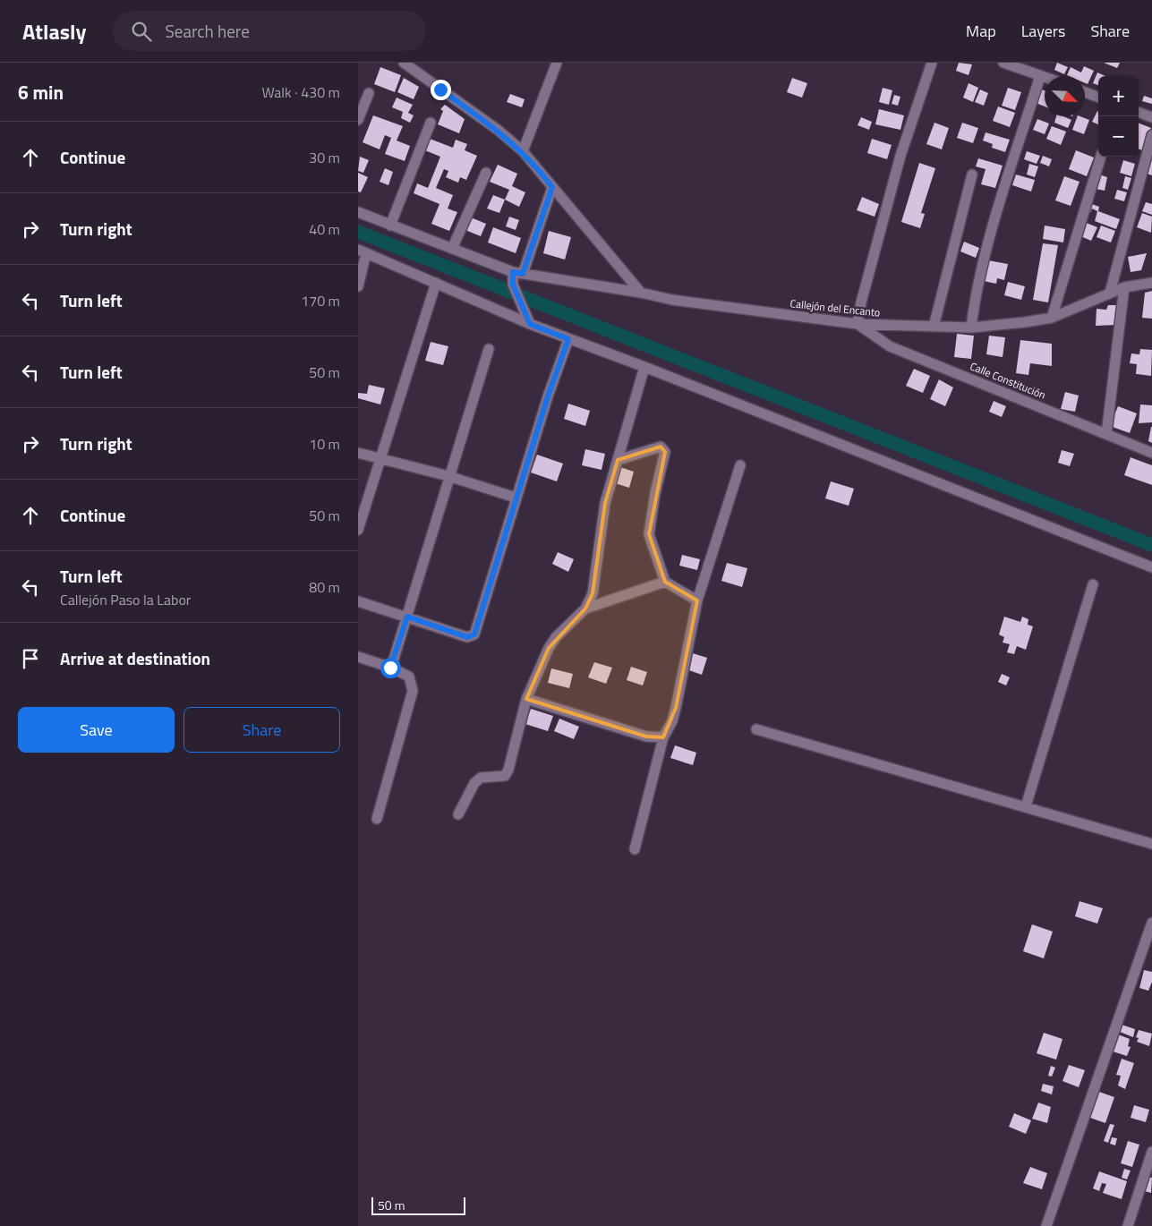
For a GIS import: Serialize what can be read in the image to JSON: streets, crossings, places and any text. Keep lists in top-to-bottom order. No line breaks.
{"streets":{"street":["Callejón del Encanto","Calle Constitución"]},"crossings":[["Callejón del Encanto","Calle Constitución"]],"scale_bar":"50 m","north":"bottom right","page":{"header":"Atlasly","search":"Search here","nav":["Map","Layers","Share"],"heading":["6 min","Walk · 430 m"],"map_buttons":["+","−"],"list":[["Continue","30 m"],["Turn right","40 m"],["Turn left","170 m"],["Turn left","50 m"],["Turn right","10 m"],["Continue","50 m"],["Turn left","Callejón Paso la Labor","80 m"],"Arrive at destination"],"buttons":["Save","Share"],"scale":"50 m"}}
